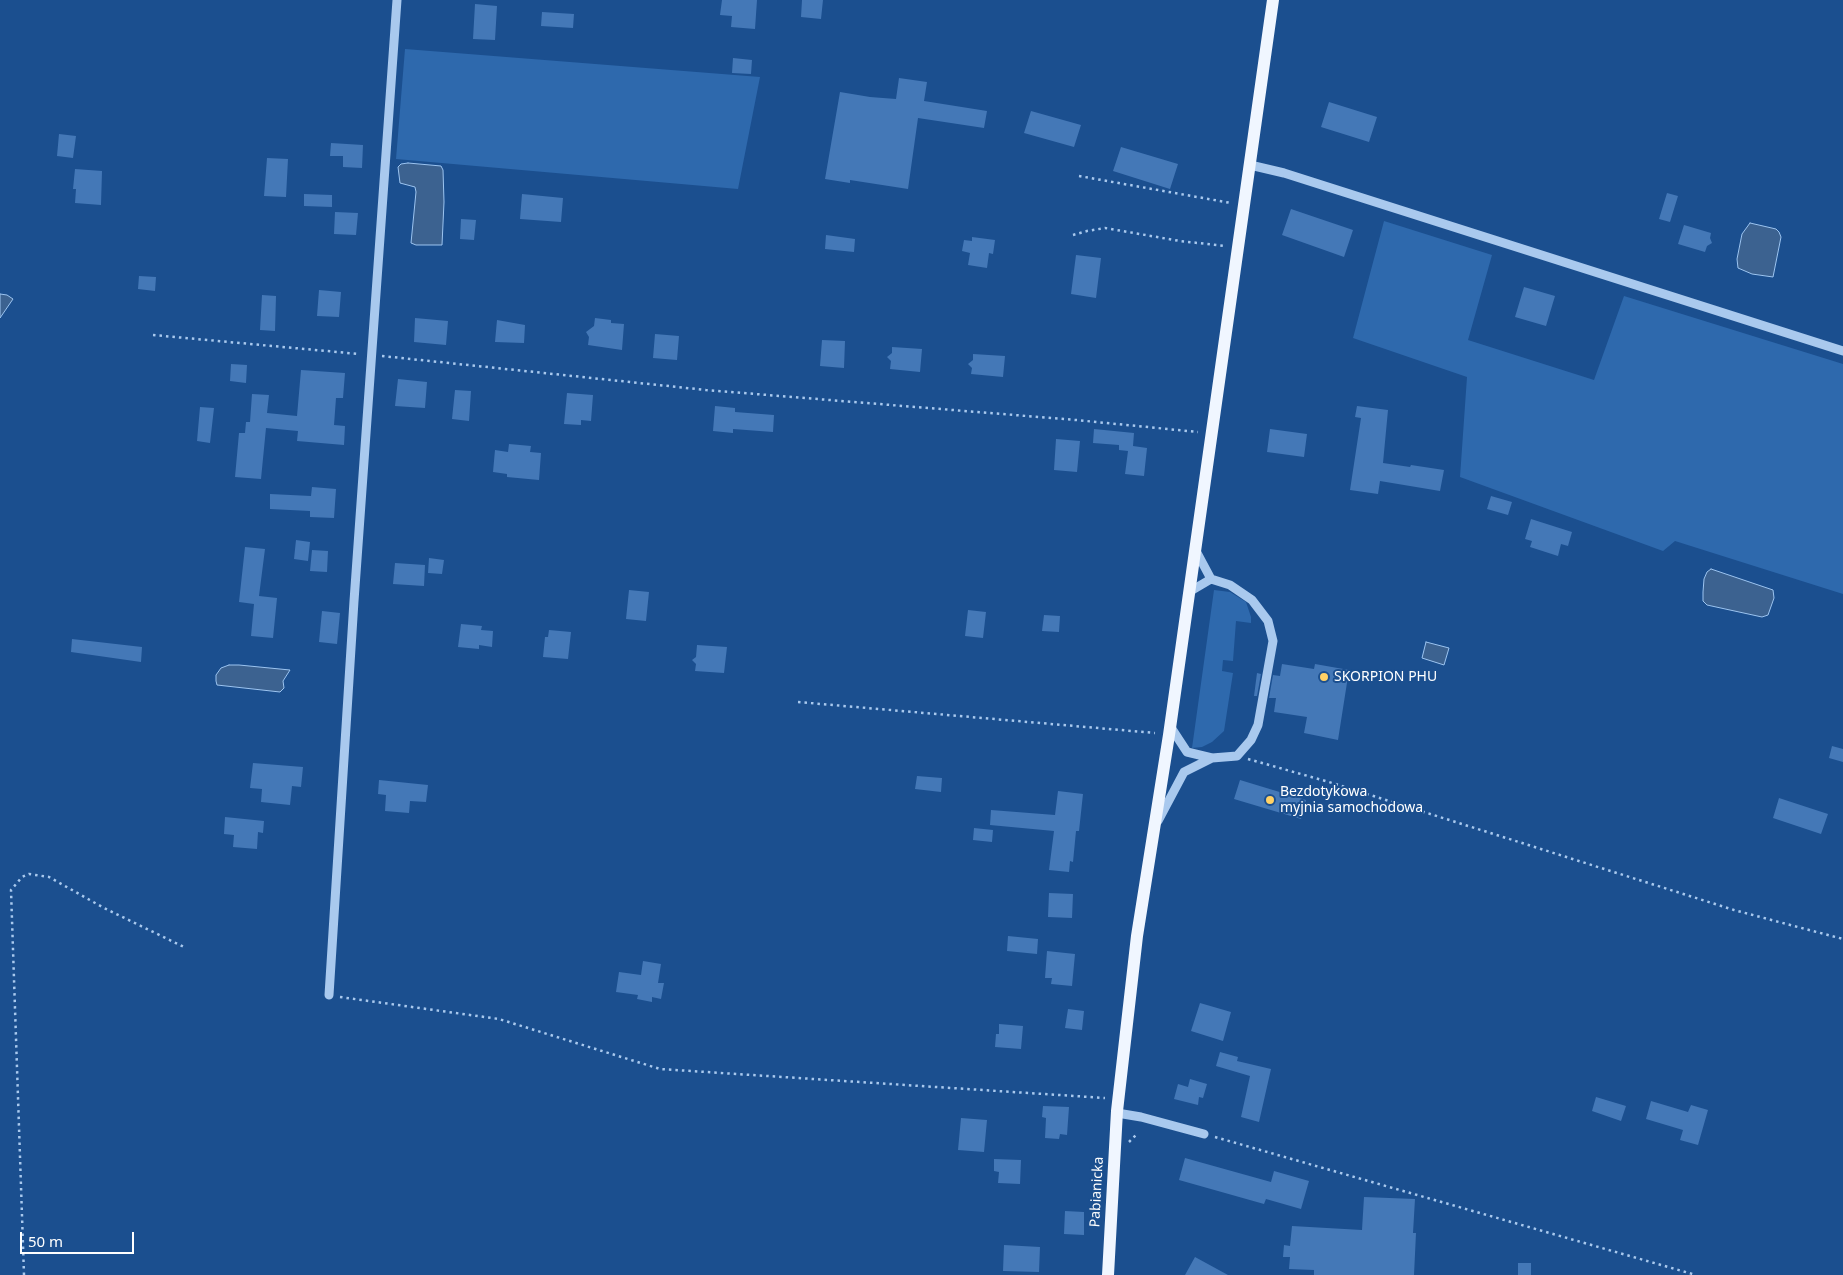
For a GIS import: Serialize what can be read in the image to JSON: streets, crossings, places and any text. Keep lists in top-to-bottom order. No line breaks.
{"streets":{"main road":["Pabianicka"]},"places":["SKORPION PHU","Bezdotykowa myjnia samochodowa"],"scale_bar":"50 m"}
